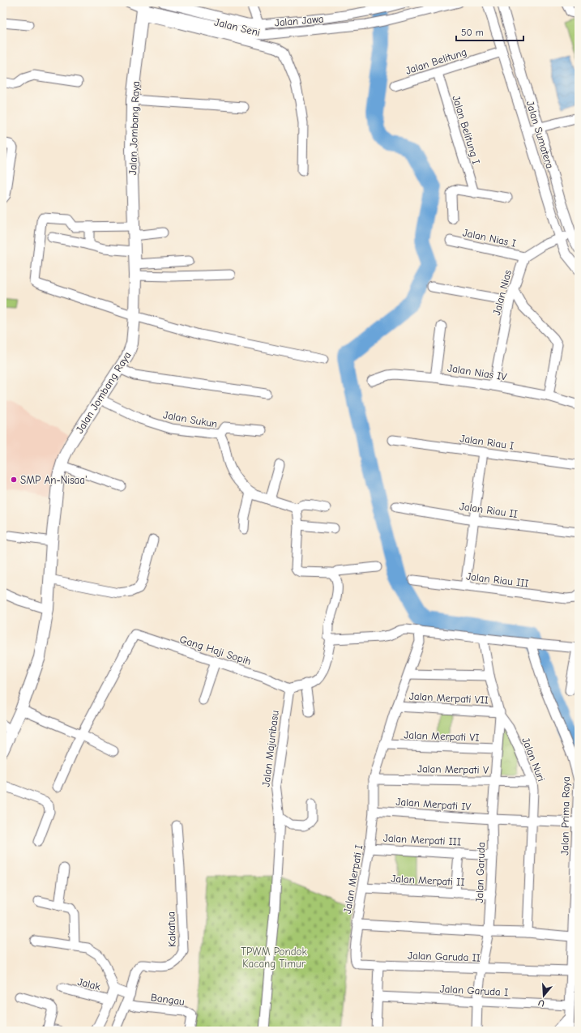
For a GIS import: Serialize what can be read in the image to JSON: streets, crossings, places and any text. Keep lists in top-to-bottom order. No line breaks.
{"streets":{"main road":["Jalan Jombang Raya"],"street":["Jalan Jawa","Jalan Seni","Jalan Belitung","Jalan Belitung I","Jalan Sumatera","Jalan Nias I","Jalan Nias","Jalan Nias IV","Jalan Sukun","Jalan Riau I","Jalan Riau II","Jalan Riau III","Gang Haji Sopih","Jalan Merpati VII","Jalan Merpati VI","Jalan Majuribasu","Jalan Nuri","Jalan Merpati V","Jalan Merpati IV","Jalan Prima Raya","Jalan Merpati III","Jalan Garuda","Jalan Merpati I","Jalan Merpati II","Kakatua","Jalan Garuda II","Jalak","Jalan Garuda I","Bangau"]},"crossings":[["Jalan Jawa","Jalan Seni"],["Jalan Jawa","Jalan Jombang Raya"],["Jalan Seni","Jalan Jombang Raya"],["Jalan Belitung","Jalan Belitung I"],["Jalan Belitung","Jalan Sumatera"],["Jalan Jombang Raya","Jalan Sukun"],["Jalan Nias I","Jalan Nias"],["Jalan Nias","Jalan Nias IV"],["Gang Haji Sopih","Jalan Majuribasu"],["Jalan Merpati VII","Jalan Nuri"],["Jalan Merpati VII","Jalan Garuda"],["Jalan Merpati VII","Jalan Merpati I"],["Jalan Merpati VI","Jalan Garuda"],["Jalan Merpati VI","Jalan Merpati I"],["Jalan Nuri","Jalan Merpati V"],["Jalan Nuri","Jalan Merpati IV"],["Jalan Nuri","Jalan Garuda"],["Jalan Nuri","Jalan Merpati I"],["Jalan Merpati V","Jalan Garuda"],["Jalan Merpati V","Jalan Merpati I"],["Jalan Merpati IV","Jalan Prima Raya"],["Jalan Merpati IV","Jalan Garuda"],["Jalan Merpati IV","Jalan Merpati I"],["Jalan Prima Raya","Jalan Merpati I"],["Jalan Prima Raya","Jalan Garuda II"],["Jalan Prima Raya","Jalan Garuda I"],["Jalan Merpati III","Jalan Garuda"],["Jalan Merpati III","Jalan Merpati I"],["Jalan Garuda","Jalan Merpati I"],["Jalan Garuda","Jalan Merpati II"],["Jalan Garuda","Jalan Garuda II"],["Jalan Garuda","Jalan Garuda I"],["Jalan Merpati I","Jalan Merpati II"],["Jalan Merpati I","Jalan Garuda II"],["Kakatua","Bangau"]],"parks":["TPWM Pondok Kacang Timur"],"places":["SMP An-Nisaa'"],"scale_bar":"50 m","north":"bottom"}
